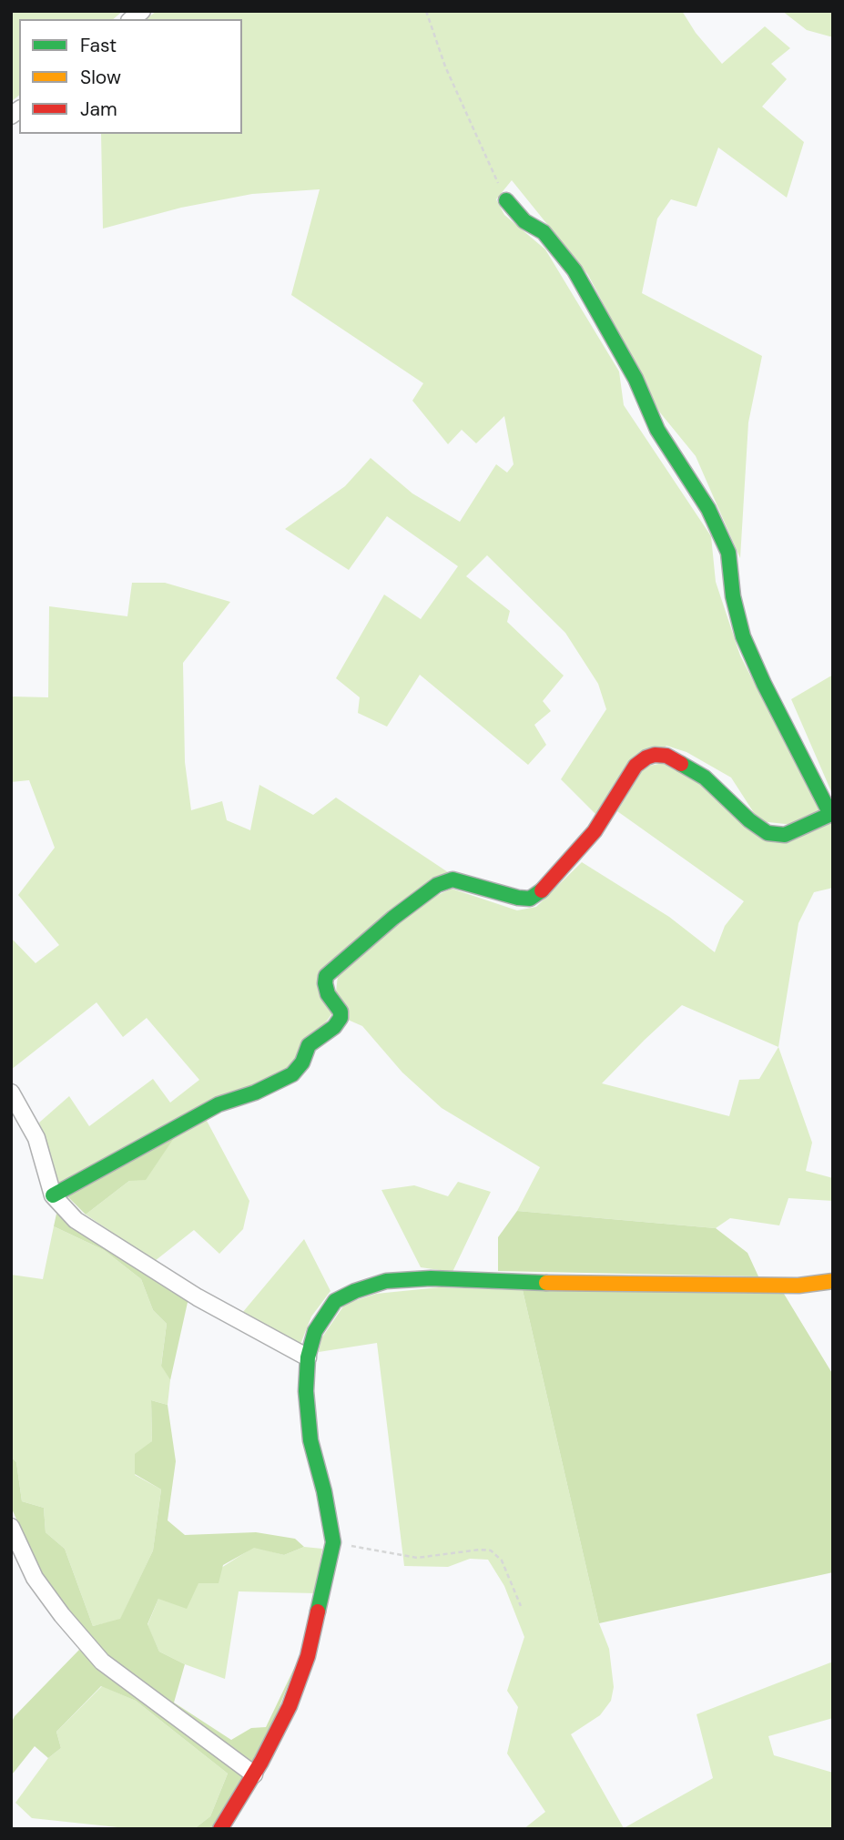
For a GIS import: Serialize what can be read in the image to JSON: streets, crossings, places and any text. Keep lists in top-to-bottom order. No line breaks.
{"legend":["Fast","Slow","Jam"]}
